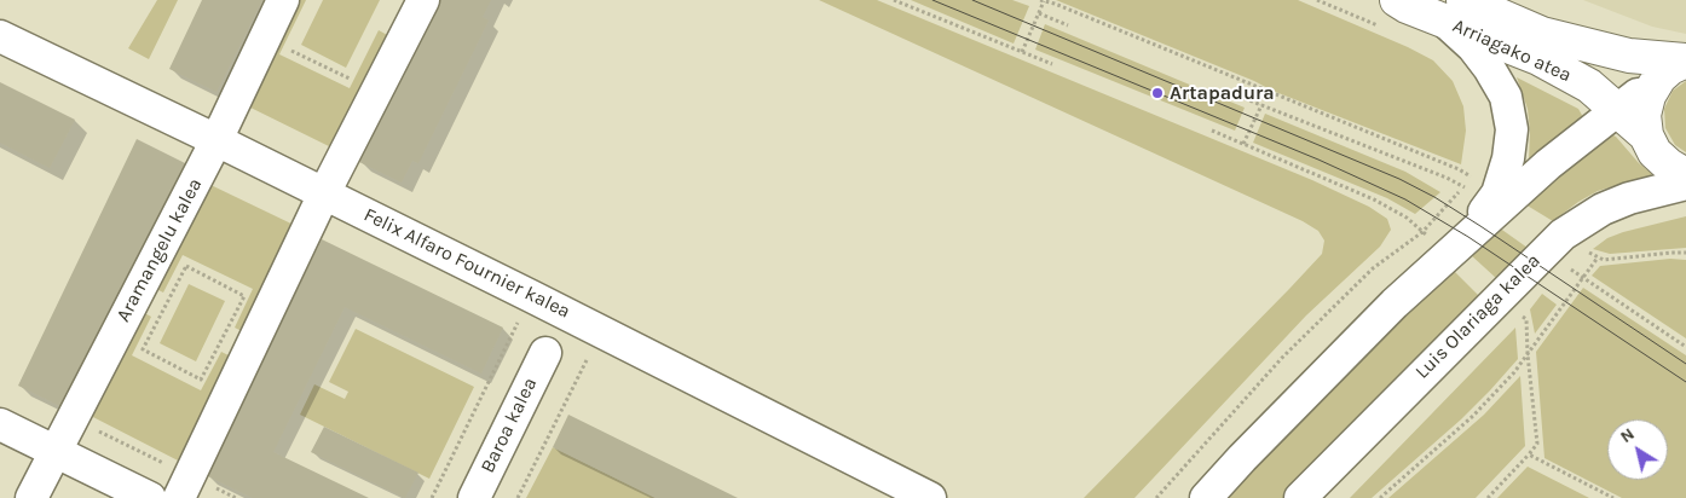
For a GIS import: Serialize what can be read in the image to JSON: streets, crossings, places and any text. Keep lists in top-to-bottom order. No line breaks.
{"streets":{"main road":["Arriagako atea"],"street":["Aramangelu kalea","Felix Alfaro Fournier kalea","Luis Olariaga kalea","Baroa kalea"]},"crossings":[["Aramangelu kalea","Felix Alfaro Fournier kalea"]],"places":["Artapadura"],"north":"top left"}
